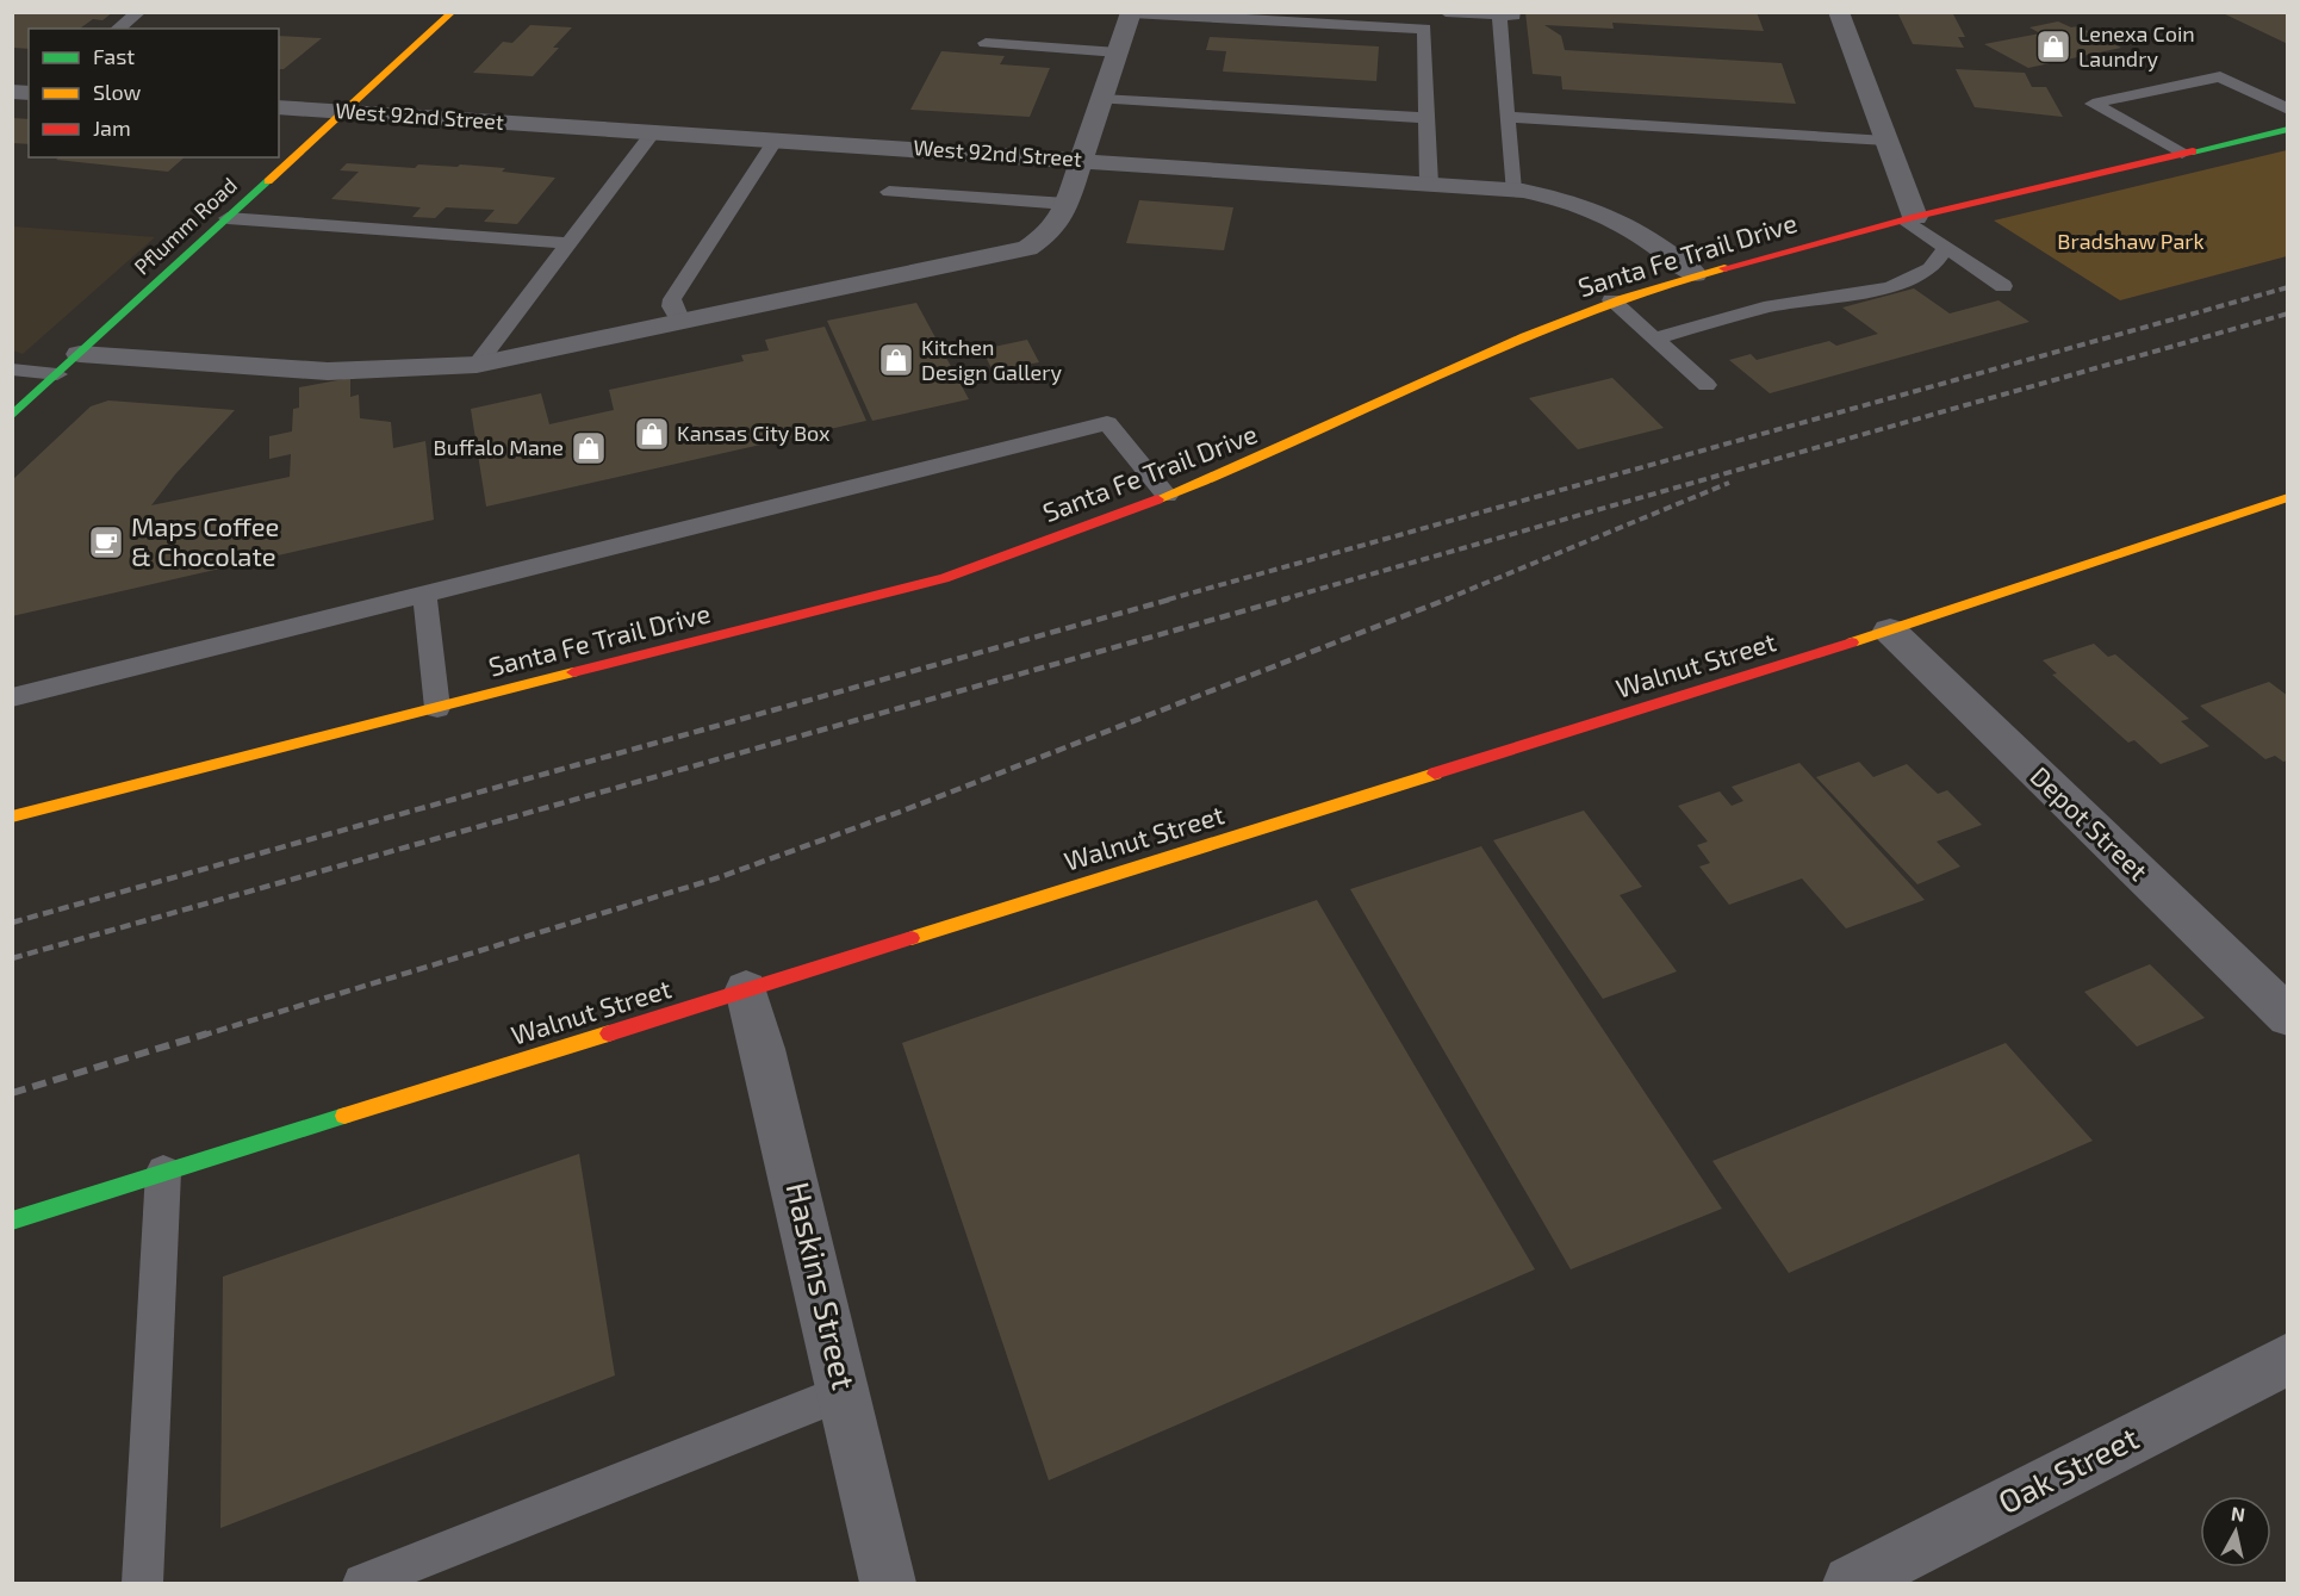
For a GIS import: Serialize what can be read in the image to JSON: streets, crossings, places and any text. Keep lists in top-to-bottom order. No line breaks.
{"streets":{"main road":["Pflumm Road","Santa Fe Trail Drive","Walnut Street"],"street":["West 92nd Street","Depot Street","Haskins Street","Oak Street"]},"crossings":[["West 92nd Street","Pflumm Road"],["West 92nd Street","Santa Fe Trail Drive"],["Walnut Street","Depot Street"],["Walnut Street","Haskins Street"]],"parks":["Bradshaw Park"],"places":{"shop":["Lenexa Coin Laundry","Kitchen Design Gallery","Kansas City Box","Buffalo Mane"],"cafe":["Maps Coffee & Chocolate"]},"legend":["Fast","Slow","Jam"],"north":"top"}
